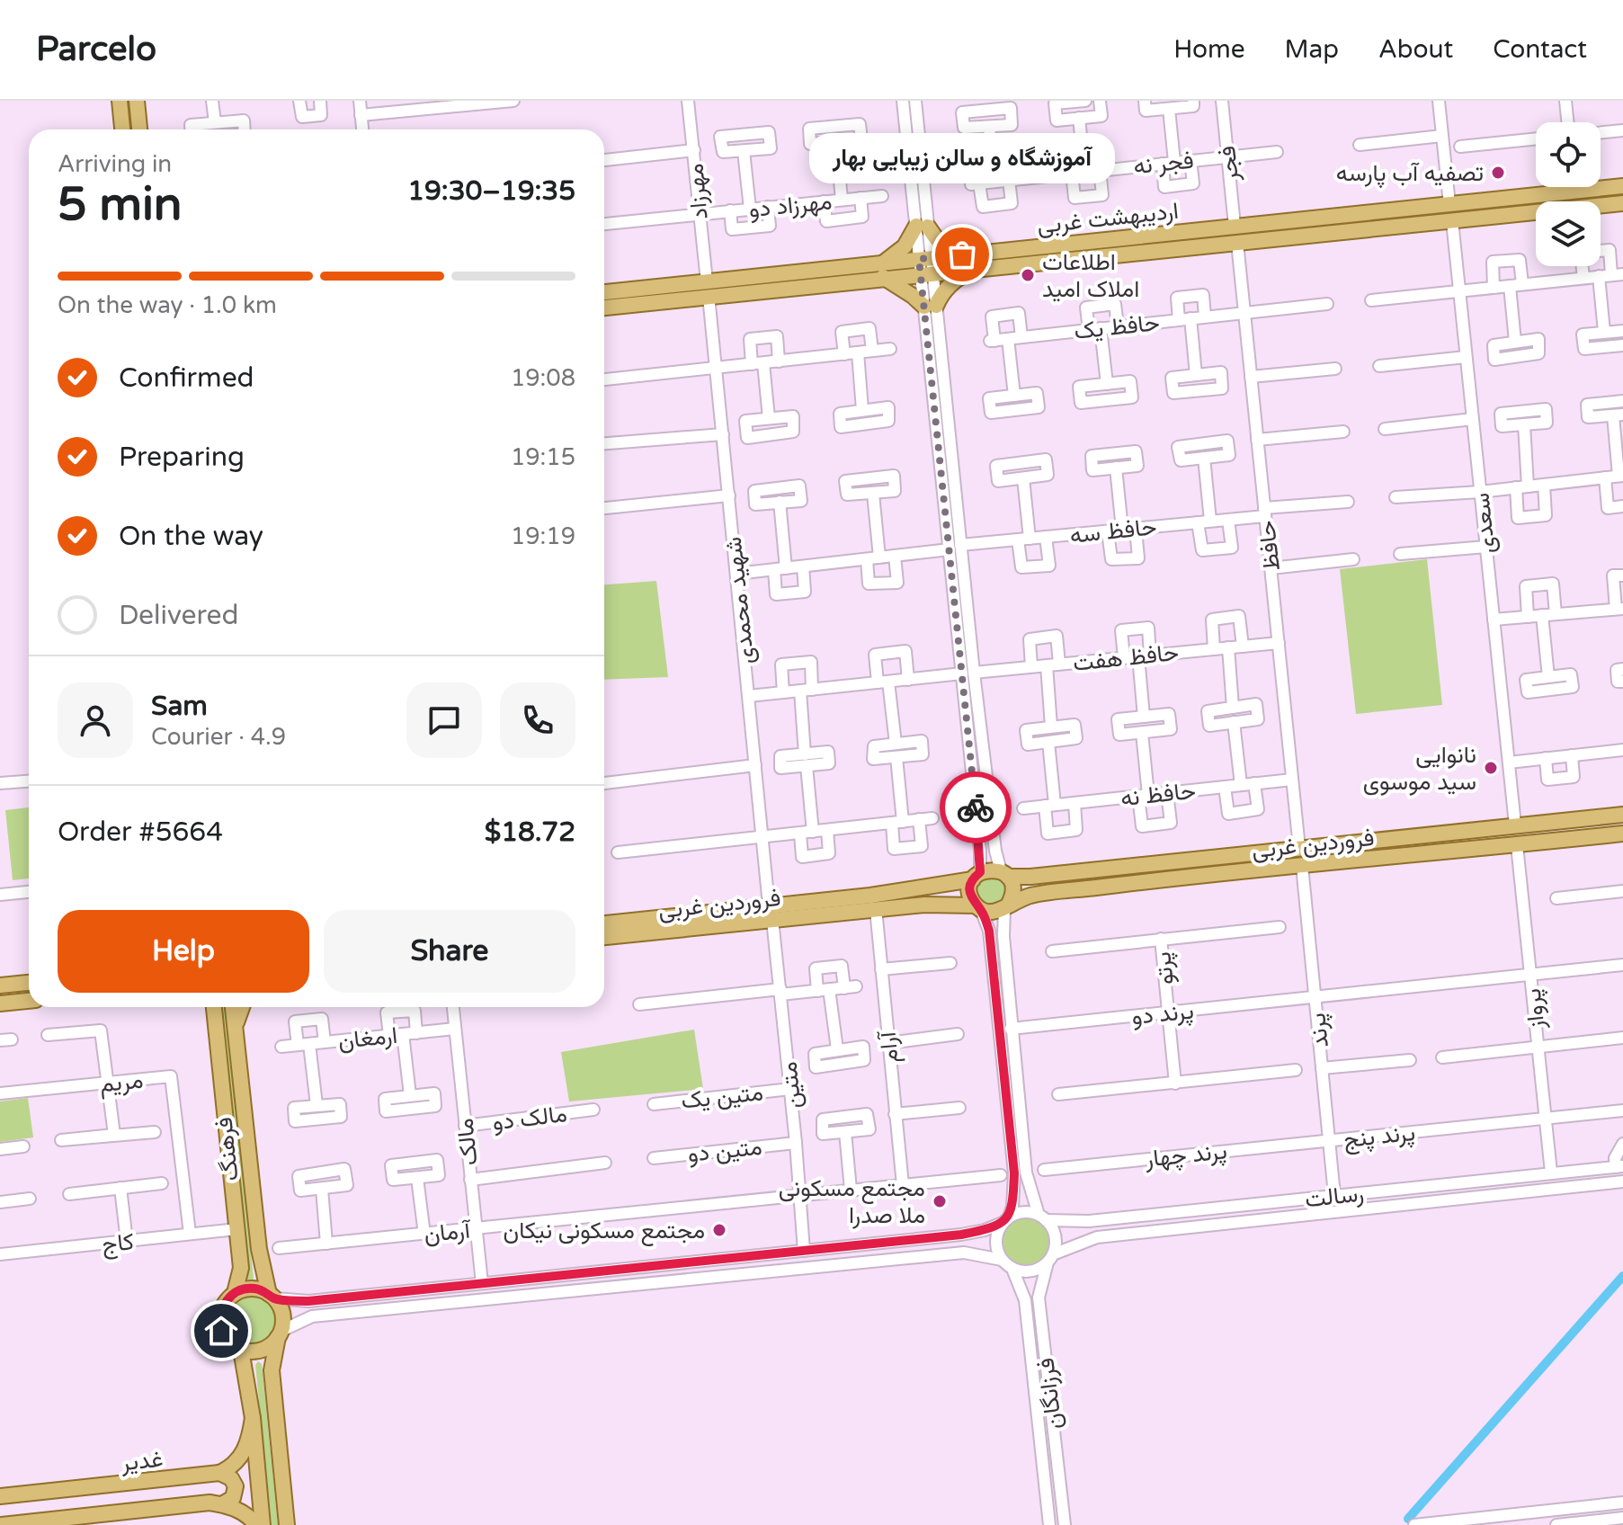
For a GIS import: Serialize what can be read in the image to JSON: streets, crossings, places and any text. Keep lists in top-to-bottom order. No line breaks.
{"streets":{"main road":["اردیبهشت غربی","فروردین غربی","فرهنگ","غدیر"],"street":["فجر نه","فجر","مهرزاد","مهرزاد دو","حافظ یک","سعدی","حافظ سه","حافظ","شهید محمدی","حافظ هفت","حافظ نه","پرتو","پرواز","پرند دو","پرند","ارمغان","آرام","مریم","متین","متین یک","مالک دو","پرند پنج","مالک","متین دو","پرند چهار","رسالت","آرمان","کاج","فرزانگان"]},"crossings":[["فجر نه","فجر"],["فجر","اردیبهشت غربی"],["مهرزاد","مهرزاد دو"],["مهرزاد","اردیبهشت غربی"],["مهرزاد","شهید محمدی"],["اردیبهشت غربی","سعدی"],["اردیبهشت غربی","حافظ"],["اردیبهشت غربی","شهید محمدی"],["حافظ یک","حافظ"],["سعدی","فروردین غربی"],["حافظ سه","حافظ"],["حافظ سه","شهید محمدی"],["حافظ","حافظ هفت"],["حافظ","حافظ نه"],["حافظ","فروردین غربی"],["شهید محمدی","حافظ هفت"],["شهید محمدی","فروردین غربی"],["شهید محمدی","متین"],["فروردین غربی","پرواز"],["فروردین غربی","پرند"],["فروردین غربی","آرام"],["فروردین غربی","متین"],["پرتو","پرند دو"],["پرواز","پرند دو"],["پرواز","پرند پنج"],["پرواز","رسالت"],["پرند دو","پرند"],["پرند","پرند پنج"],["پرند","پرند چهار"],["پرند","رسالت"],["ارمغان","مالک"],["آرام","آرمان"],["مریم","کاج"],["متین","متین یک"],["متین","متین دو"],["متین","آرمان"],["مالک دو","مالک"],["پرند پنج","پرند چهار"],["مالک","آرمان"],["فرهنگ","کاج"],["رسالت","فرزانگان"]],"places":["تصفیه آب پارسه","آموزشگاه و سالن زیبایی بهار","اطلاعات املاک امید","نانوایی سید موسوی","مجتمع مسکونی ملا صدرا","مجتمع مسکونی نیکان"],"page":{"header":"Parcelo","nav":["Home","Map","About","Contact"],"heading":["5 min","Arriving in","19:30–19:35"],"panel":["Sam","Courier · 4.9","Order #5664","$18.72"],"bubble":"آموزشگاه و سالن زیبایی بهار","bar":"On the way · 1.0 km","list":[["Confirmed","19:08"],["Preparing","19:15"],["On the way","19:19"],"Delivered"],"buttons":["Help","Share"]}}
